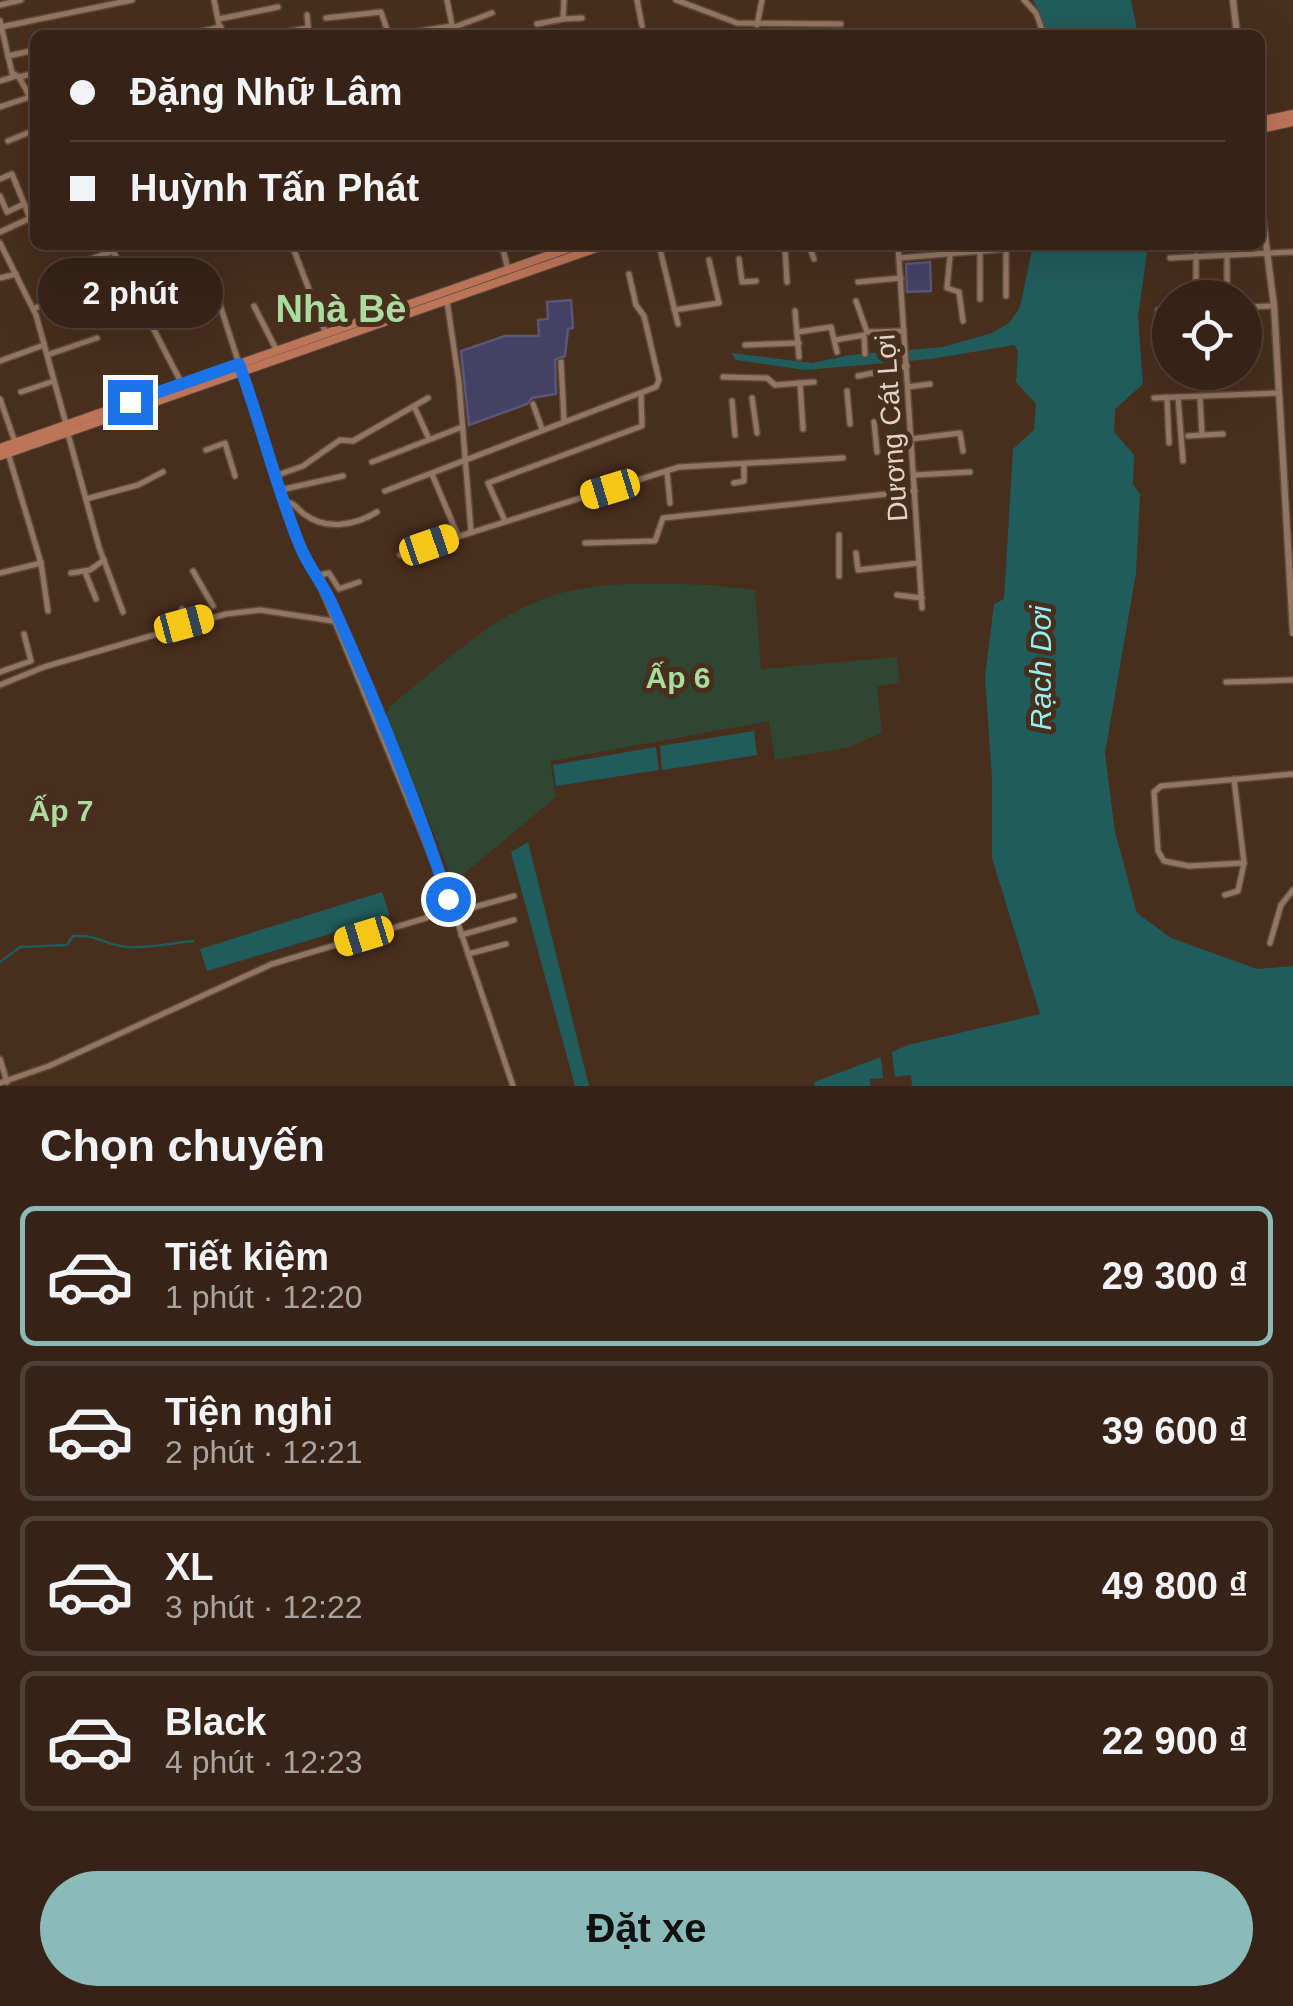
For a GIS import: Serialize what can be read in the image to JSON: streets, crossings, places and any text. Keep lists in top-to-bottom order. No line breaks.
{"streets":{"street":["Dương Cát Lợi"]},"districts":["Nhà Bè","Ấp 6","Ấp 7"],"water":["Rạch Dơi"],"page":{"banner":["Đặng Nhữ Lâm","Huỳnh Tấn Phát"],"bubble":"2 phút","heading":"Chọn chuyến","list":[{"name":"Tiết kiệm","note":"1 phút · 12:20","value":"29 300 ₫"},{"name":"Tiện nghi","note":"2 phút · 12:21","value":"39 600 ₫"},{"name":"XL","note":"3 phút · 12:22","value":"49 800 ₫"},{"name":"Black","note":"4 phút · 12:23","value":"22 900 ₫"}],"buttons":"Đặt xe"}}
